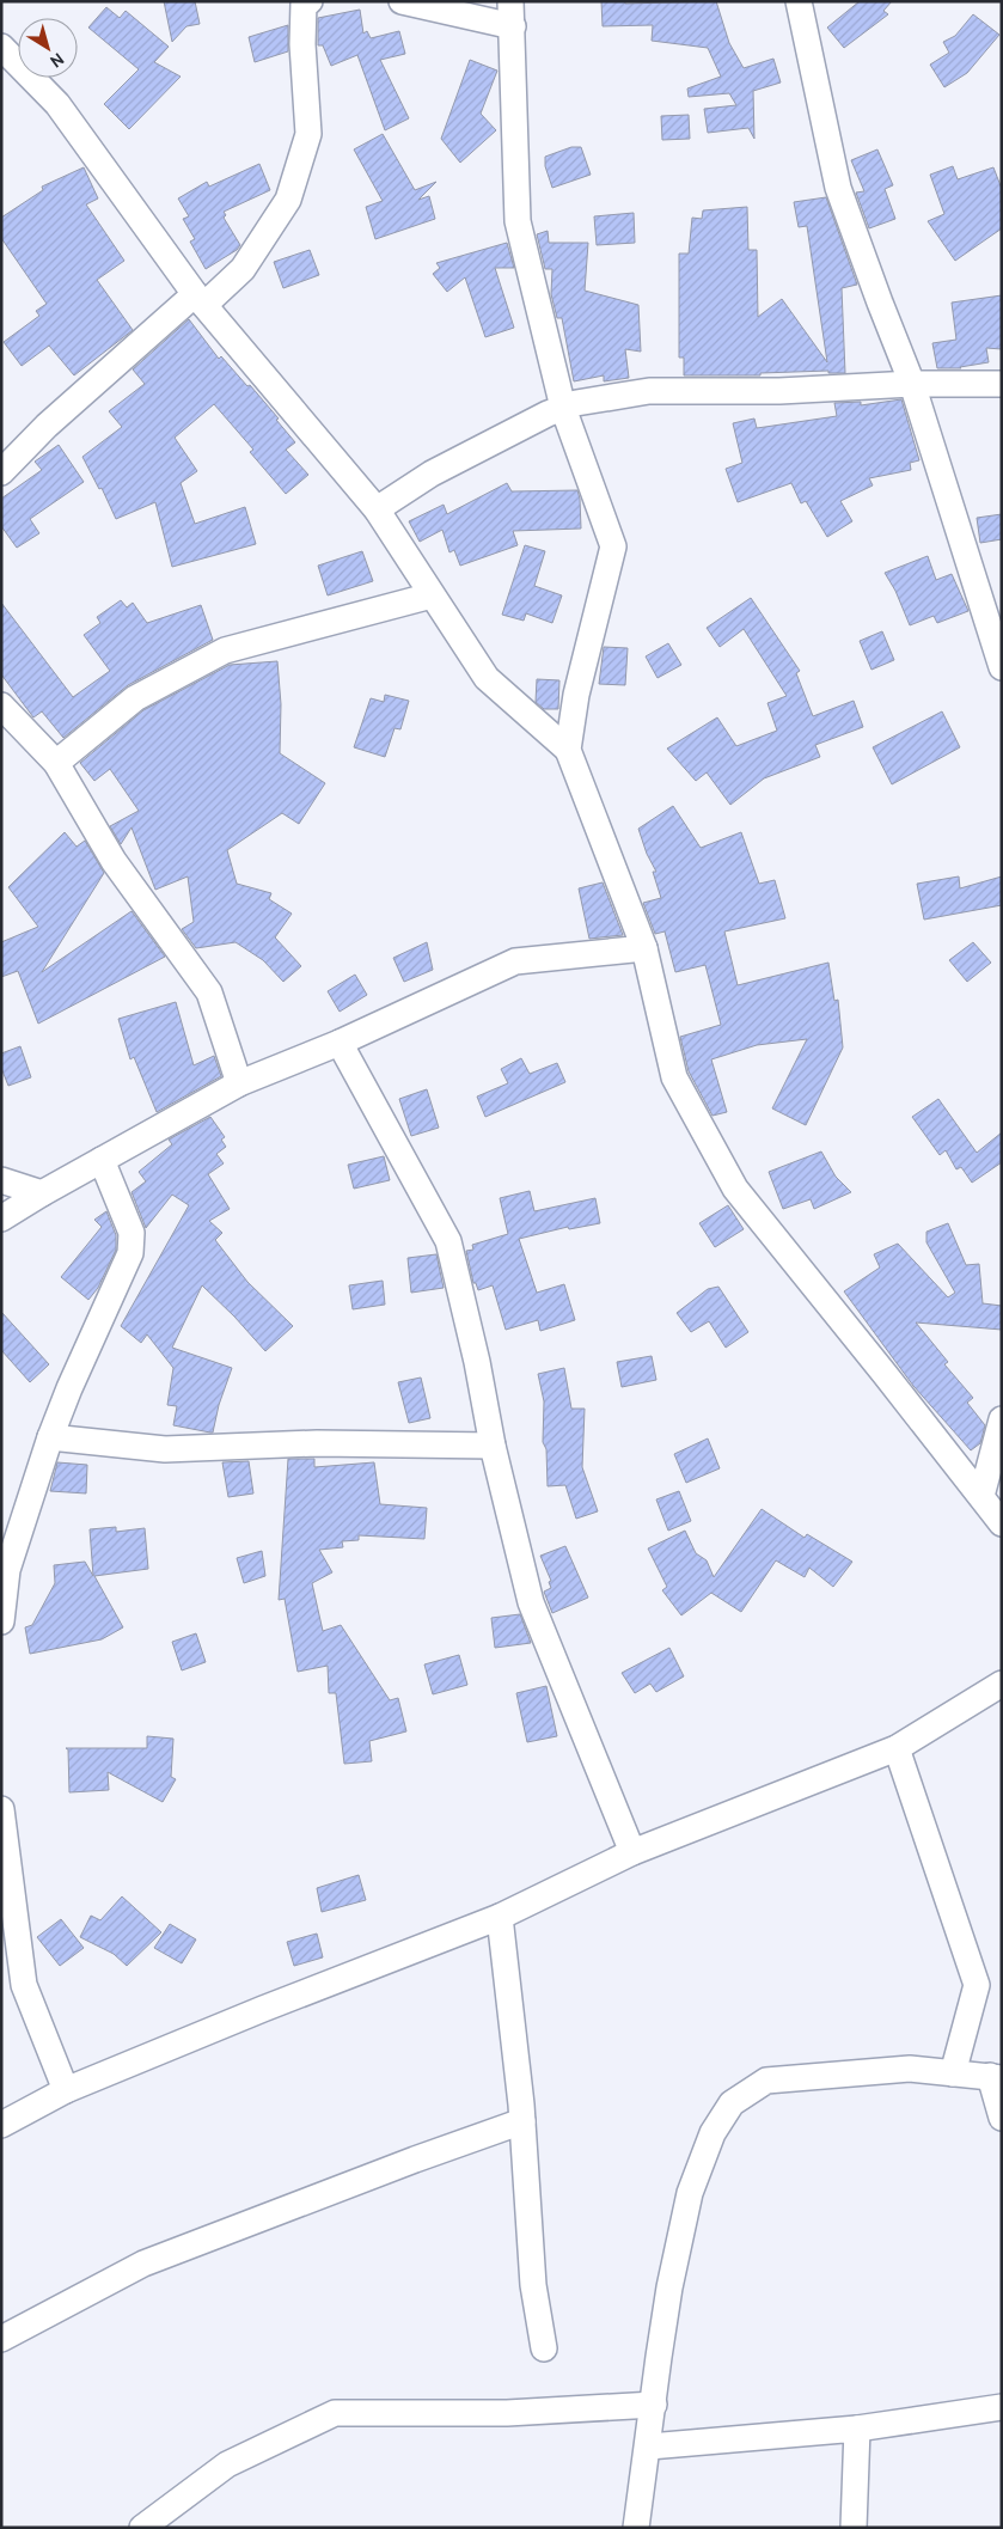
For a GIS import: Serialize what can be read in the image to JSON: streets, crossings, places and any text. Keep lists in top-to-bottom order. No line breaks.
{"north":"bottom right"}
